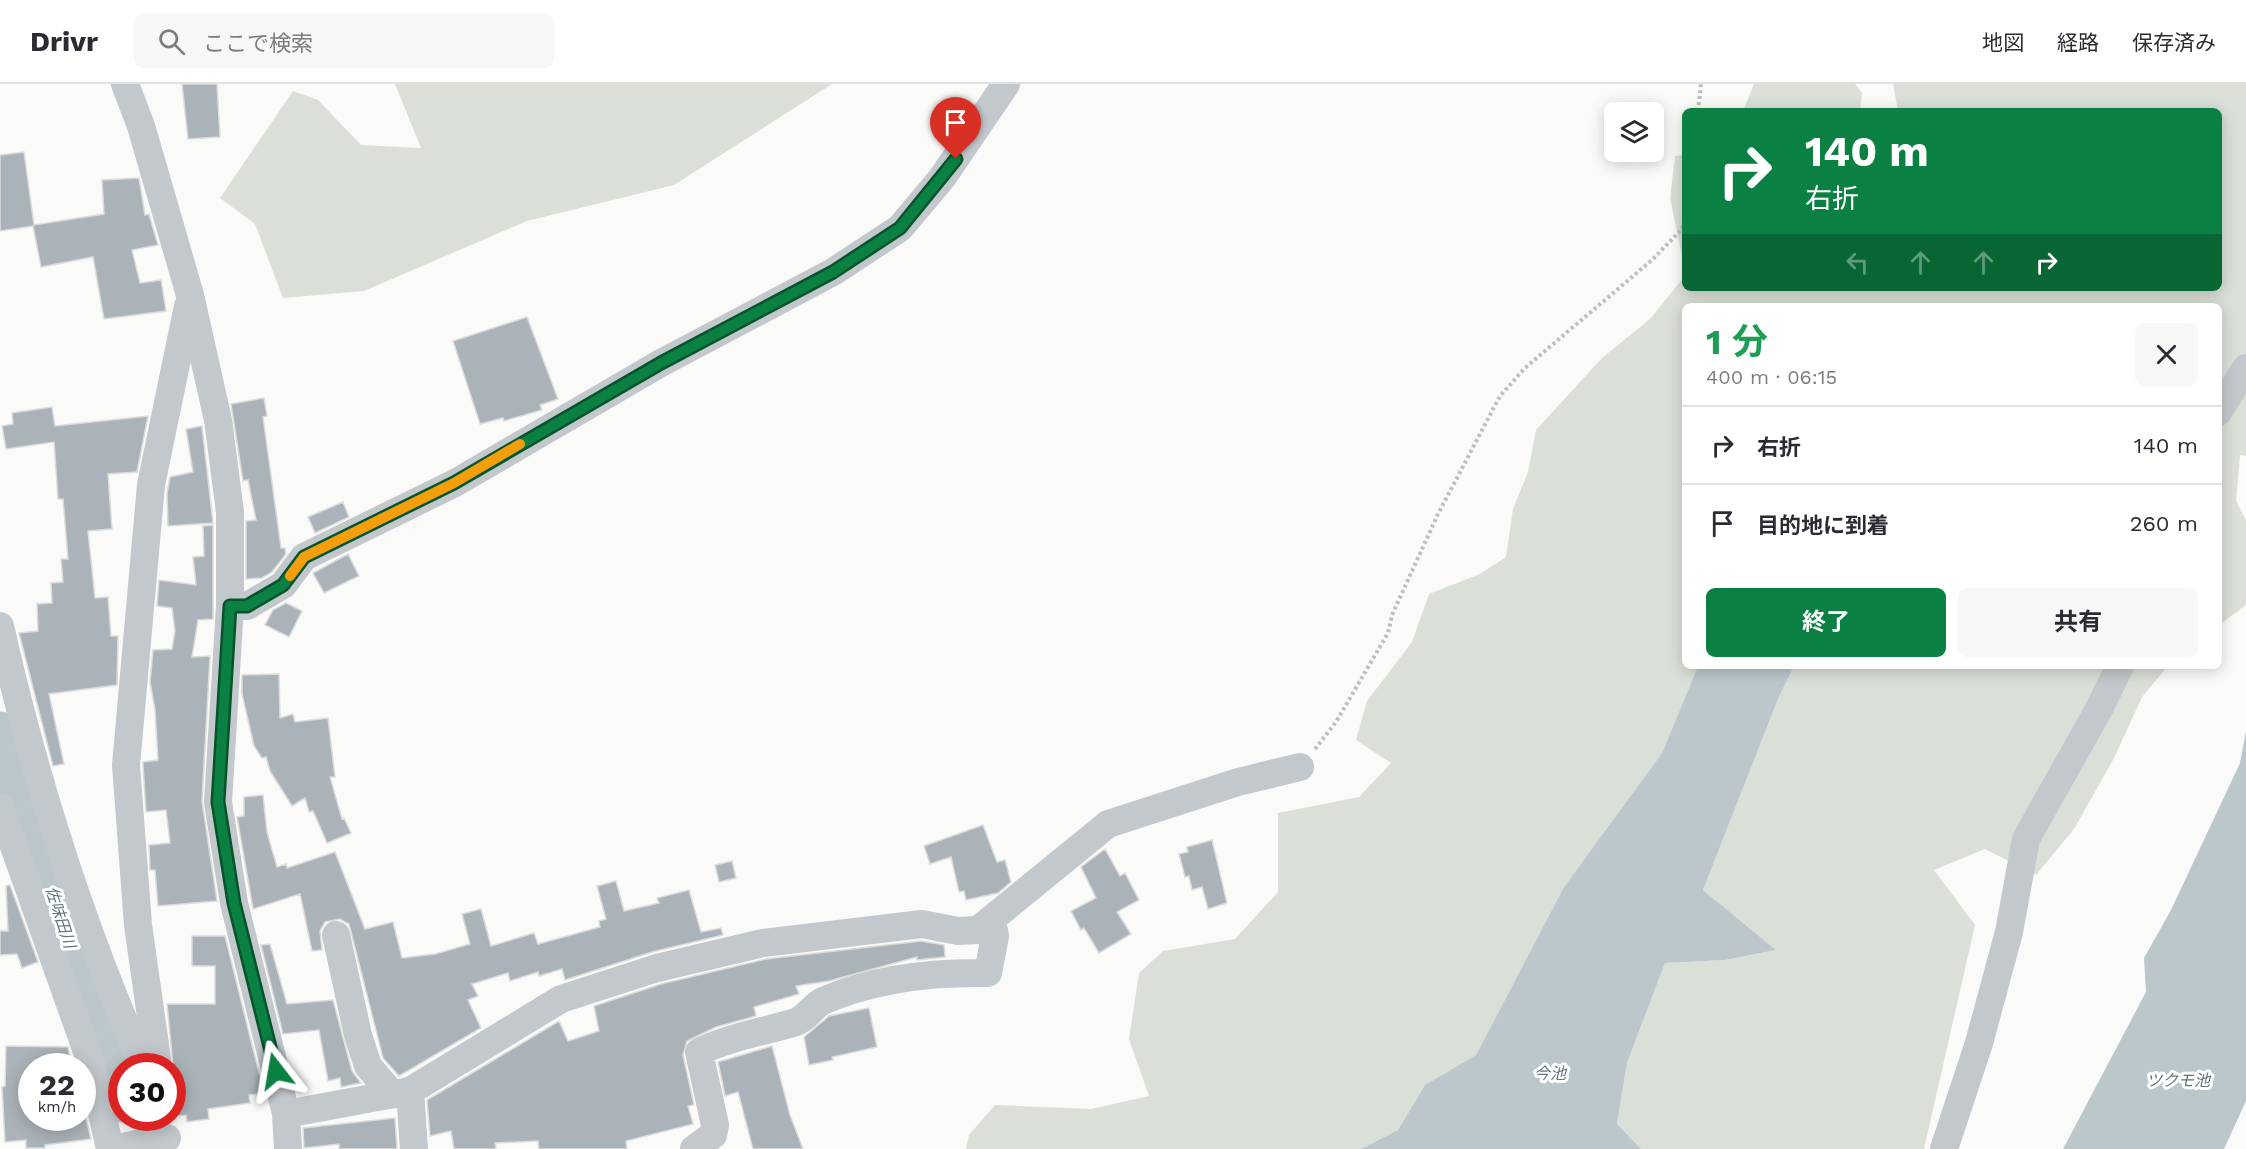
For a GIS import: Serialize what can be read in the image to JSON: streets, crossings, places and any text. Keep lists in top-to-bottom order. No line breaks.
{"water":["佐味田川","今池","ツクモ池"],"page":{"header":"Drivr","search":"ここで検索","nav":["地図","経路","保存済み"],"turn":["140 m","右折"],"heading":["1 分","400 m · 06:15"],"list":[{"name":"右折","value":"140 m"},{"name":"目的地に到着","value":"260 m"}],"buttons":["終了","共有"],"speed":"22 km/h","limit":"30"}}
